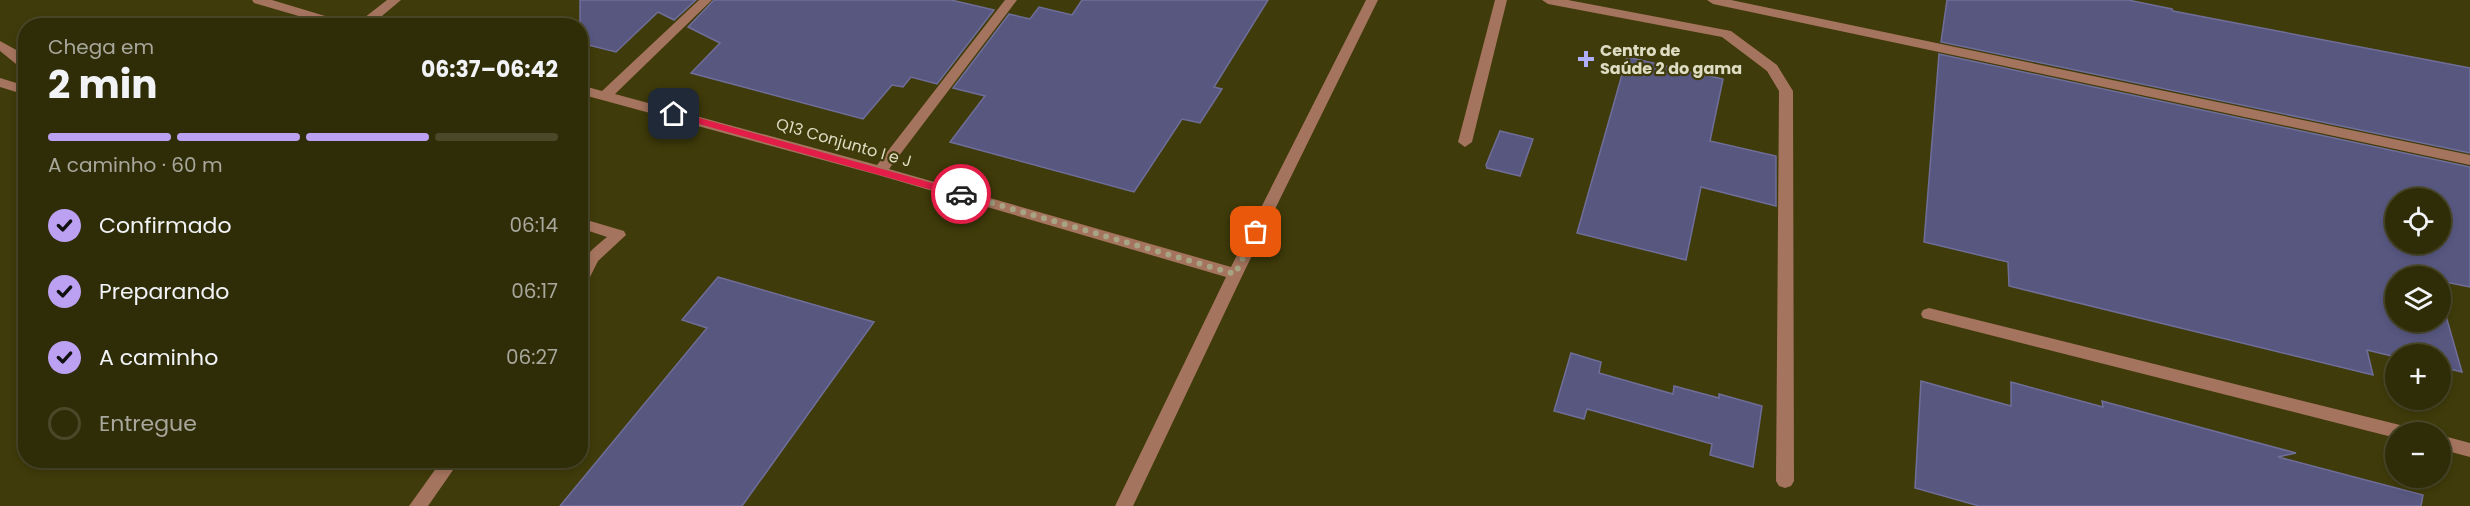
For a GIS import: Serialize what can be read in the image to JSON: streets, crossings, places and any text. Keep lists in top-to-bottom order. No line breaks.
{"streets":{"street":["Q13 Conjunto I e J"]},"places":{"health":["Centro de Saúde 2 do gama"]},"page":{"heading":["2 min","Chega em","06:37–06:42"],"bar":"A caminho · 60 m","map_buttons":["+","−"],"list":[["Confirmado","06:14"],["Preparando","06:17"],["A caminho","06:27"],"Entregue"]}}
